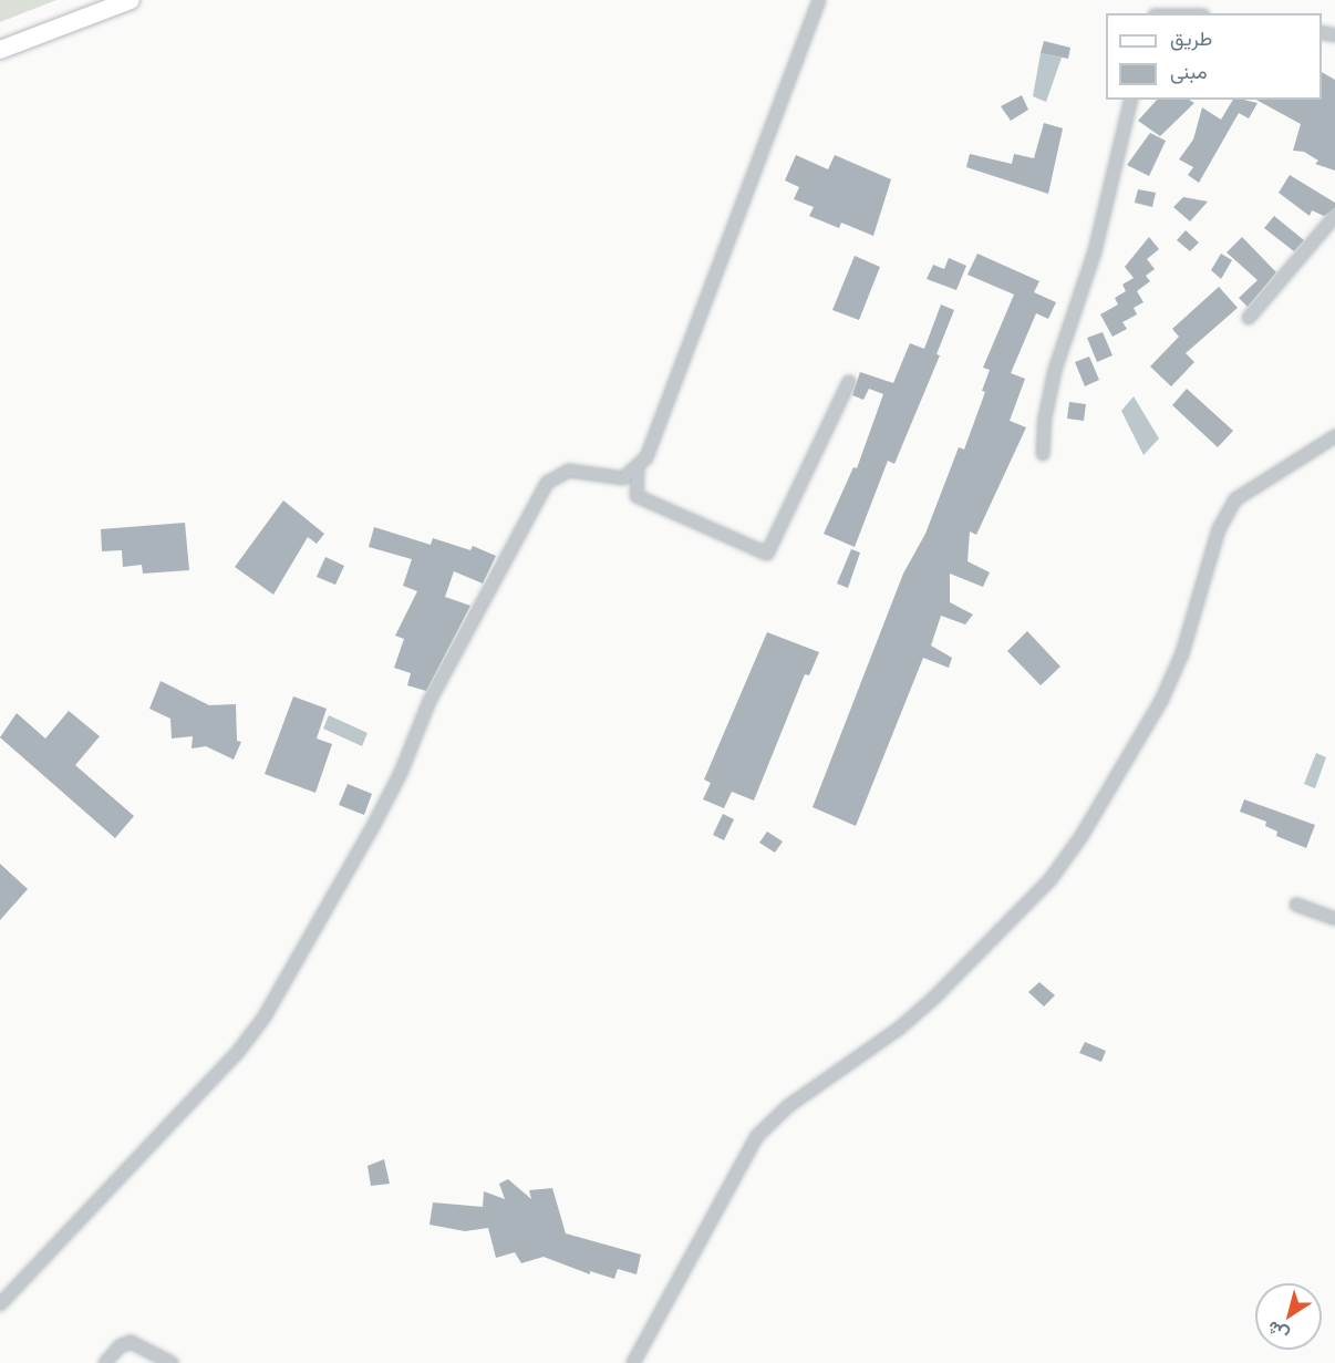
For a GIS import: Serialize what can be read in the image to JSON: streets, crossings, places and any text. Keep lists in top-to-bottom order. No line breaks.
{"legend":["طريق","مبنى"],"north":"bottom left"}
